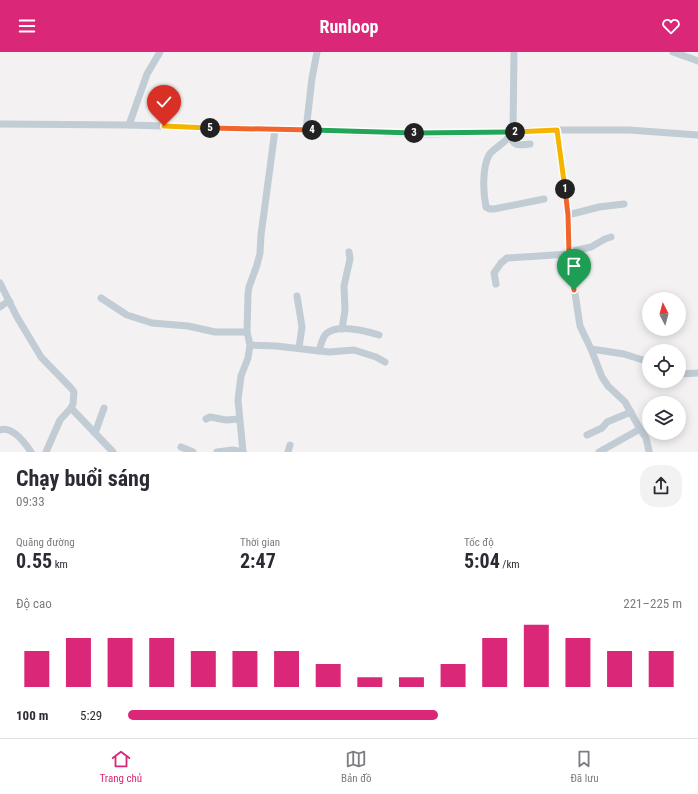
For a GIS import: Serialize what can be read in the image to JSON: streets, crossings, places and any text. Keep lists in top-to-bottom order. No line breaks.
{"north":"top","page":{"header":"Runloop","pins":["5","4","2","3","1"],"heading":["Chạy buổi sáng","09:33"],"stats":[["Quãng đường","0.55 km"],["Thời gian","2:47"],["Tốc độ","5:04 /km"]],"chart":["Độ cao","221–225 m"],"list":[{"name":"100 m","note":"5:29"}],"tabs":["Trang chủ","Bản đồ","Đã lưu"]}}
